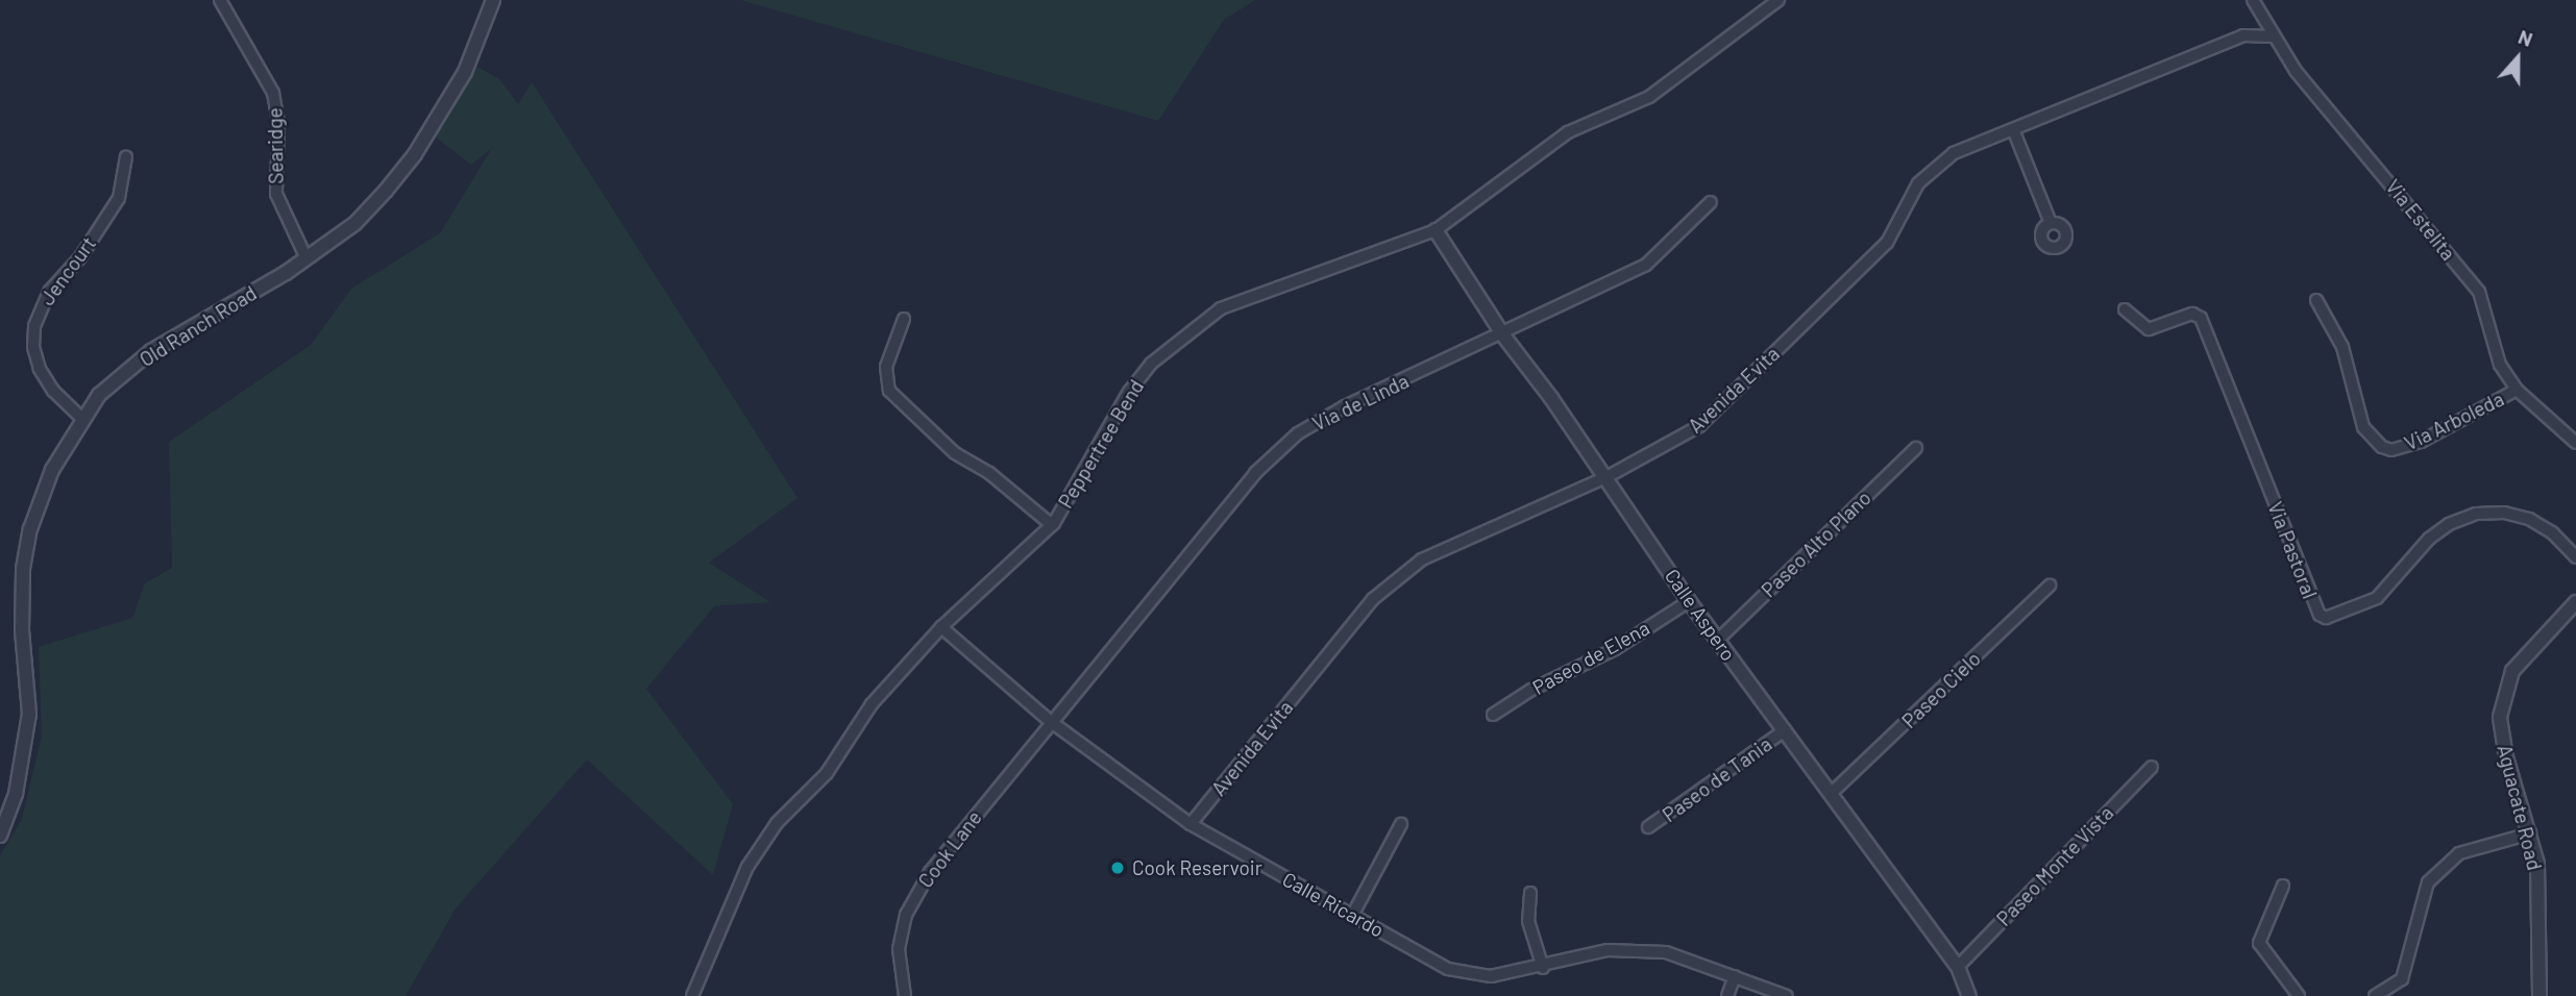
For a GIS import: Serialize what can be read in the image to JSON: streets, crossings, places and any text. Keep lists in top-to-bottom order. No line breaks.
{"streets":{"street":["Searidge","Via Estelita","Jencourt","Old Ranch Road","Avenida Evita","Via de Linda","Via Arboleda","Peppertree Bend","Paseo Alto Plano","Via Pastoral","Calle Aspero","Paseo de Elena","Paseo Cielo","Paseo de Tania","Aguacate Road","Cook Lane","Paseo Monte Vista","Calle Ricardo"]},"crossings":[["Searidge","Old Ranch Road"],["Via Estelita","Avenida Evita"],["Via Estelita","Via Arboleda"],["Jencourt","Old Ranch Road"],["Avenida Evita","Calle Aspero"],["Avenida Evita","Calle Ricardo"],["Via de Linda","Calle Aspero"],["Via de Linda","Cook Lane"],["Via de Linda","Calle Ricardo"],["Peppertree Bend","Calle Aspero"],["Peppertree Bend","Calle Ricardo"],["Paseo Alto Plano","Calle Aspero"],["Calle Aspero","Paseo de Elena"],["Calle Aspero","Paseo Cielo"],["Calle Aspero","Paseo de Tania"],["Calle Aspero","Paseo Monte Vista"],["Cook Lane","Calle Ricardo"]],"places":["Cook Reservoir"],"north":"top"}
